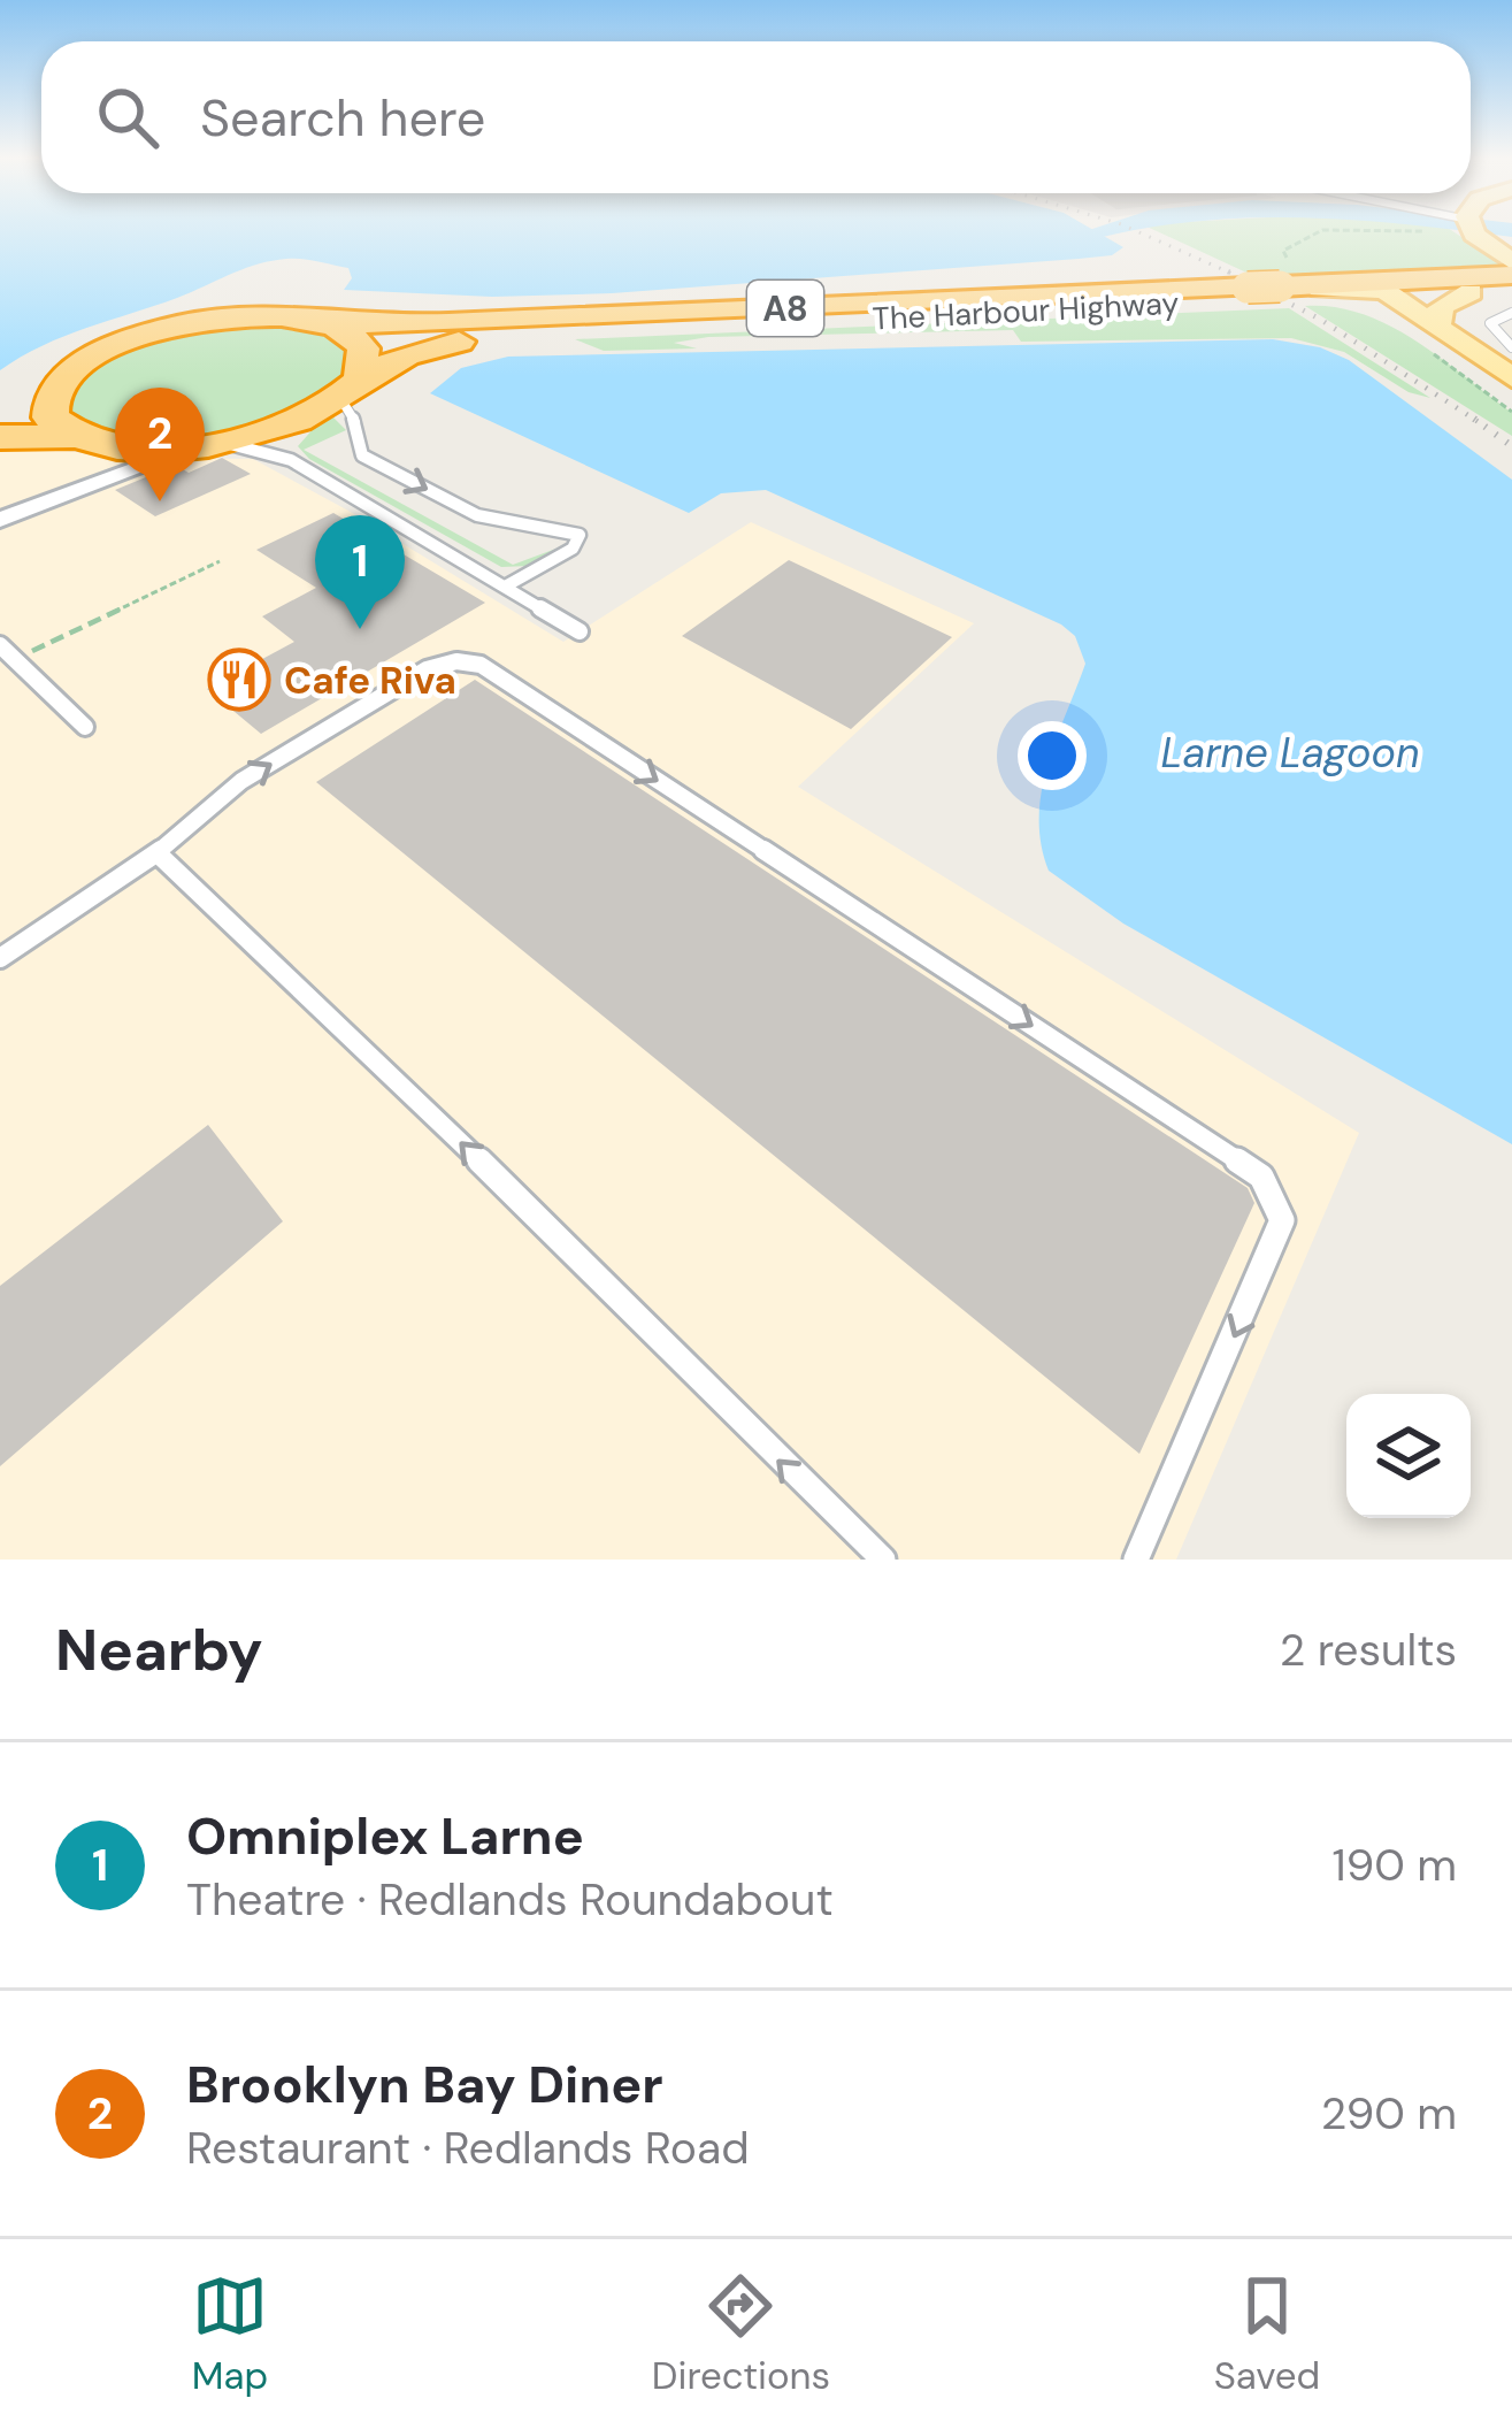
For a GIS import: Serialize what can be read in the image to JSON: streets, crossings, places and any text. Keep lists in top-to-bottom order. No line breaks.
{"streets":{"highway":["A8","The Harbour Highway"]},"crossings":[["A8","The Harbour Highway"]],"water":["Larne Lagoon"],"places":{"restaurant":["Cafe Riva"]},"page":{"search":"Search here","pins":["2","1"],"heading":["Nearby","2 results"],"list":[{"mark":"1","name":"Omniplex Larne","note":"Theatre · Redlands Roundabout","value":"190 m"},{"mark":"2","name":"Brooklyn Bay Diner","note":"Restaurant · Redlands Road","value":"290 m"}],"nav":["Map","Directions","Saved"]}}
